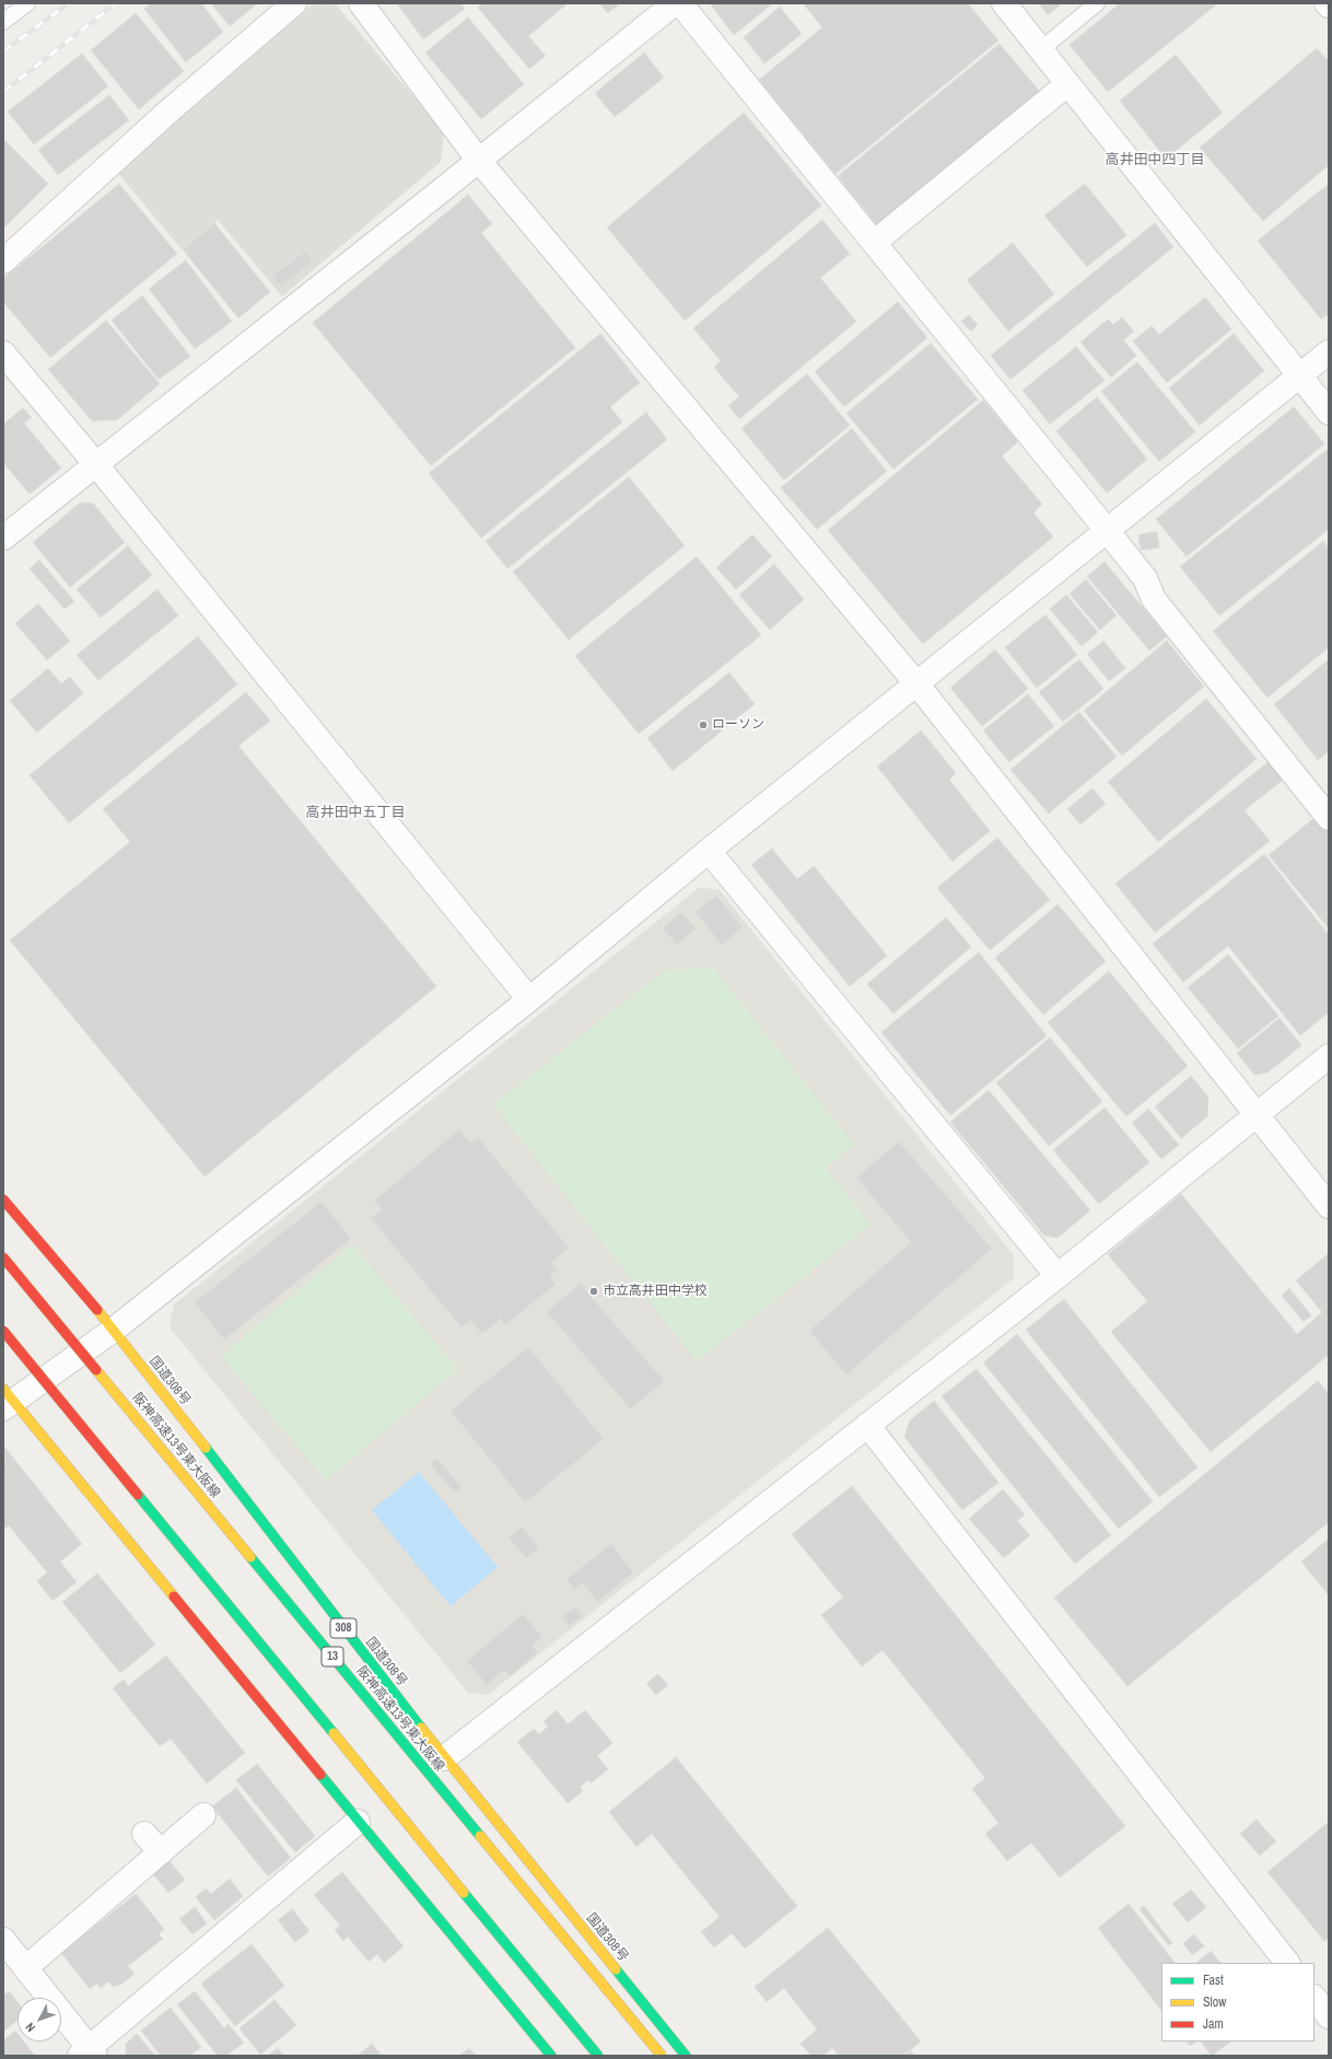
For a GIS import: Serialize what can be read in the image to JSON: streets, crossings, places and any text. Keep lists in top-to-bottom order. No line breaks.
{"streets":{"highway":["国道308号","阪神高速13号東大阪線","308","13"]},"districts":["高井田中四丁目","高井田中五丁目"],"places":["ローソン","市立高井田中学校"],"legend":["Fast","Slow","Jam"],"north":"bottom left"}
